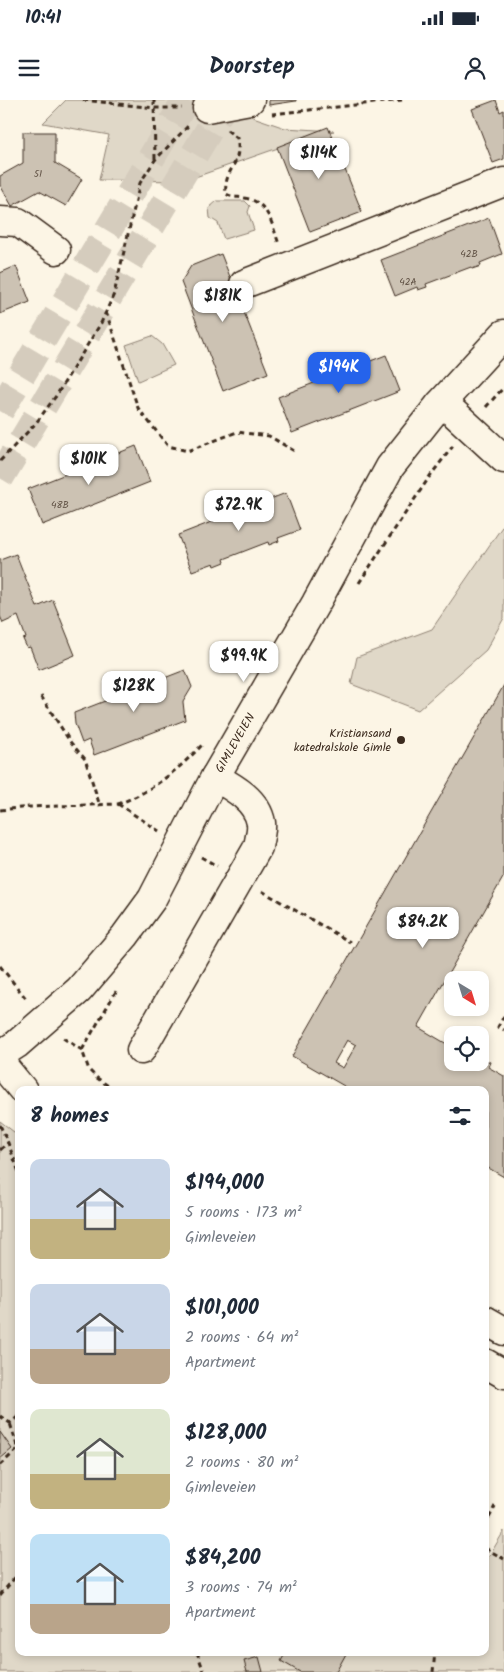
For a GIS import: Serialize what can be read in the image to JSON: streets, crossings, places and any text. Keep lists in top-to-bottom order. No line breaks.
{"streets":{"street":["GIMLEVEIEN"]},"places":["Kristiansand katedralskole Gimle"],"house_numbers":["51","42B","42A","48B"],"north":"bottom right","page":{"status":"10:41","header":"Doorstep","price":["$114K","$181K","$194K","$101K","$72.9K","$99.9K","$128K","$84.2K"],"heading":"8 homes","list":[{"name":"$194,000","note":"5 rooms · 173 m² · Gimleveien"},{"name":"$101,000","note":"2 rooms · 64 m² · Apartment"},{"name":"$128,000","note":"2 rooms · 80 m² · Gimleveien"},{"name":"$84,200","note":"3 rooms · 74 m² · Apartment"}]}}
